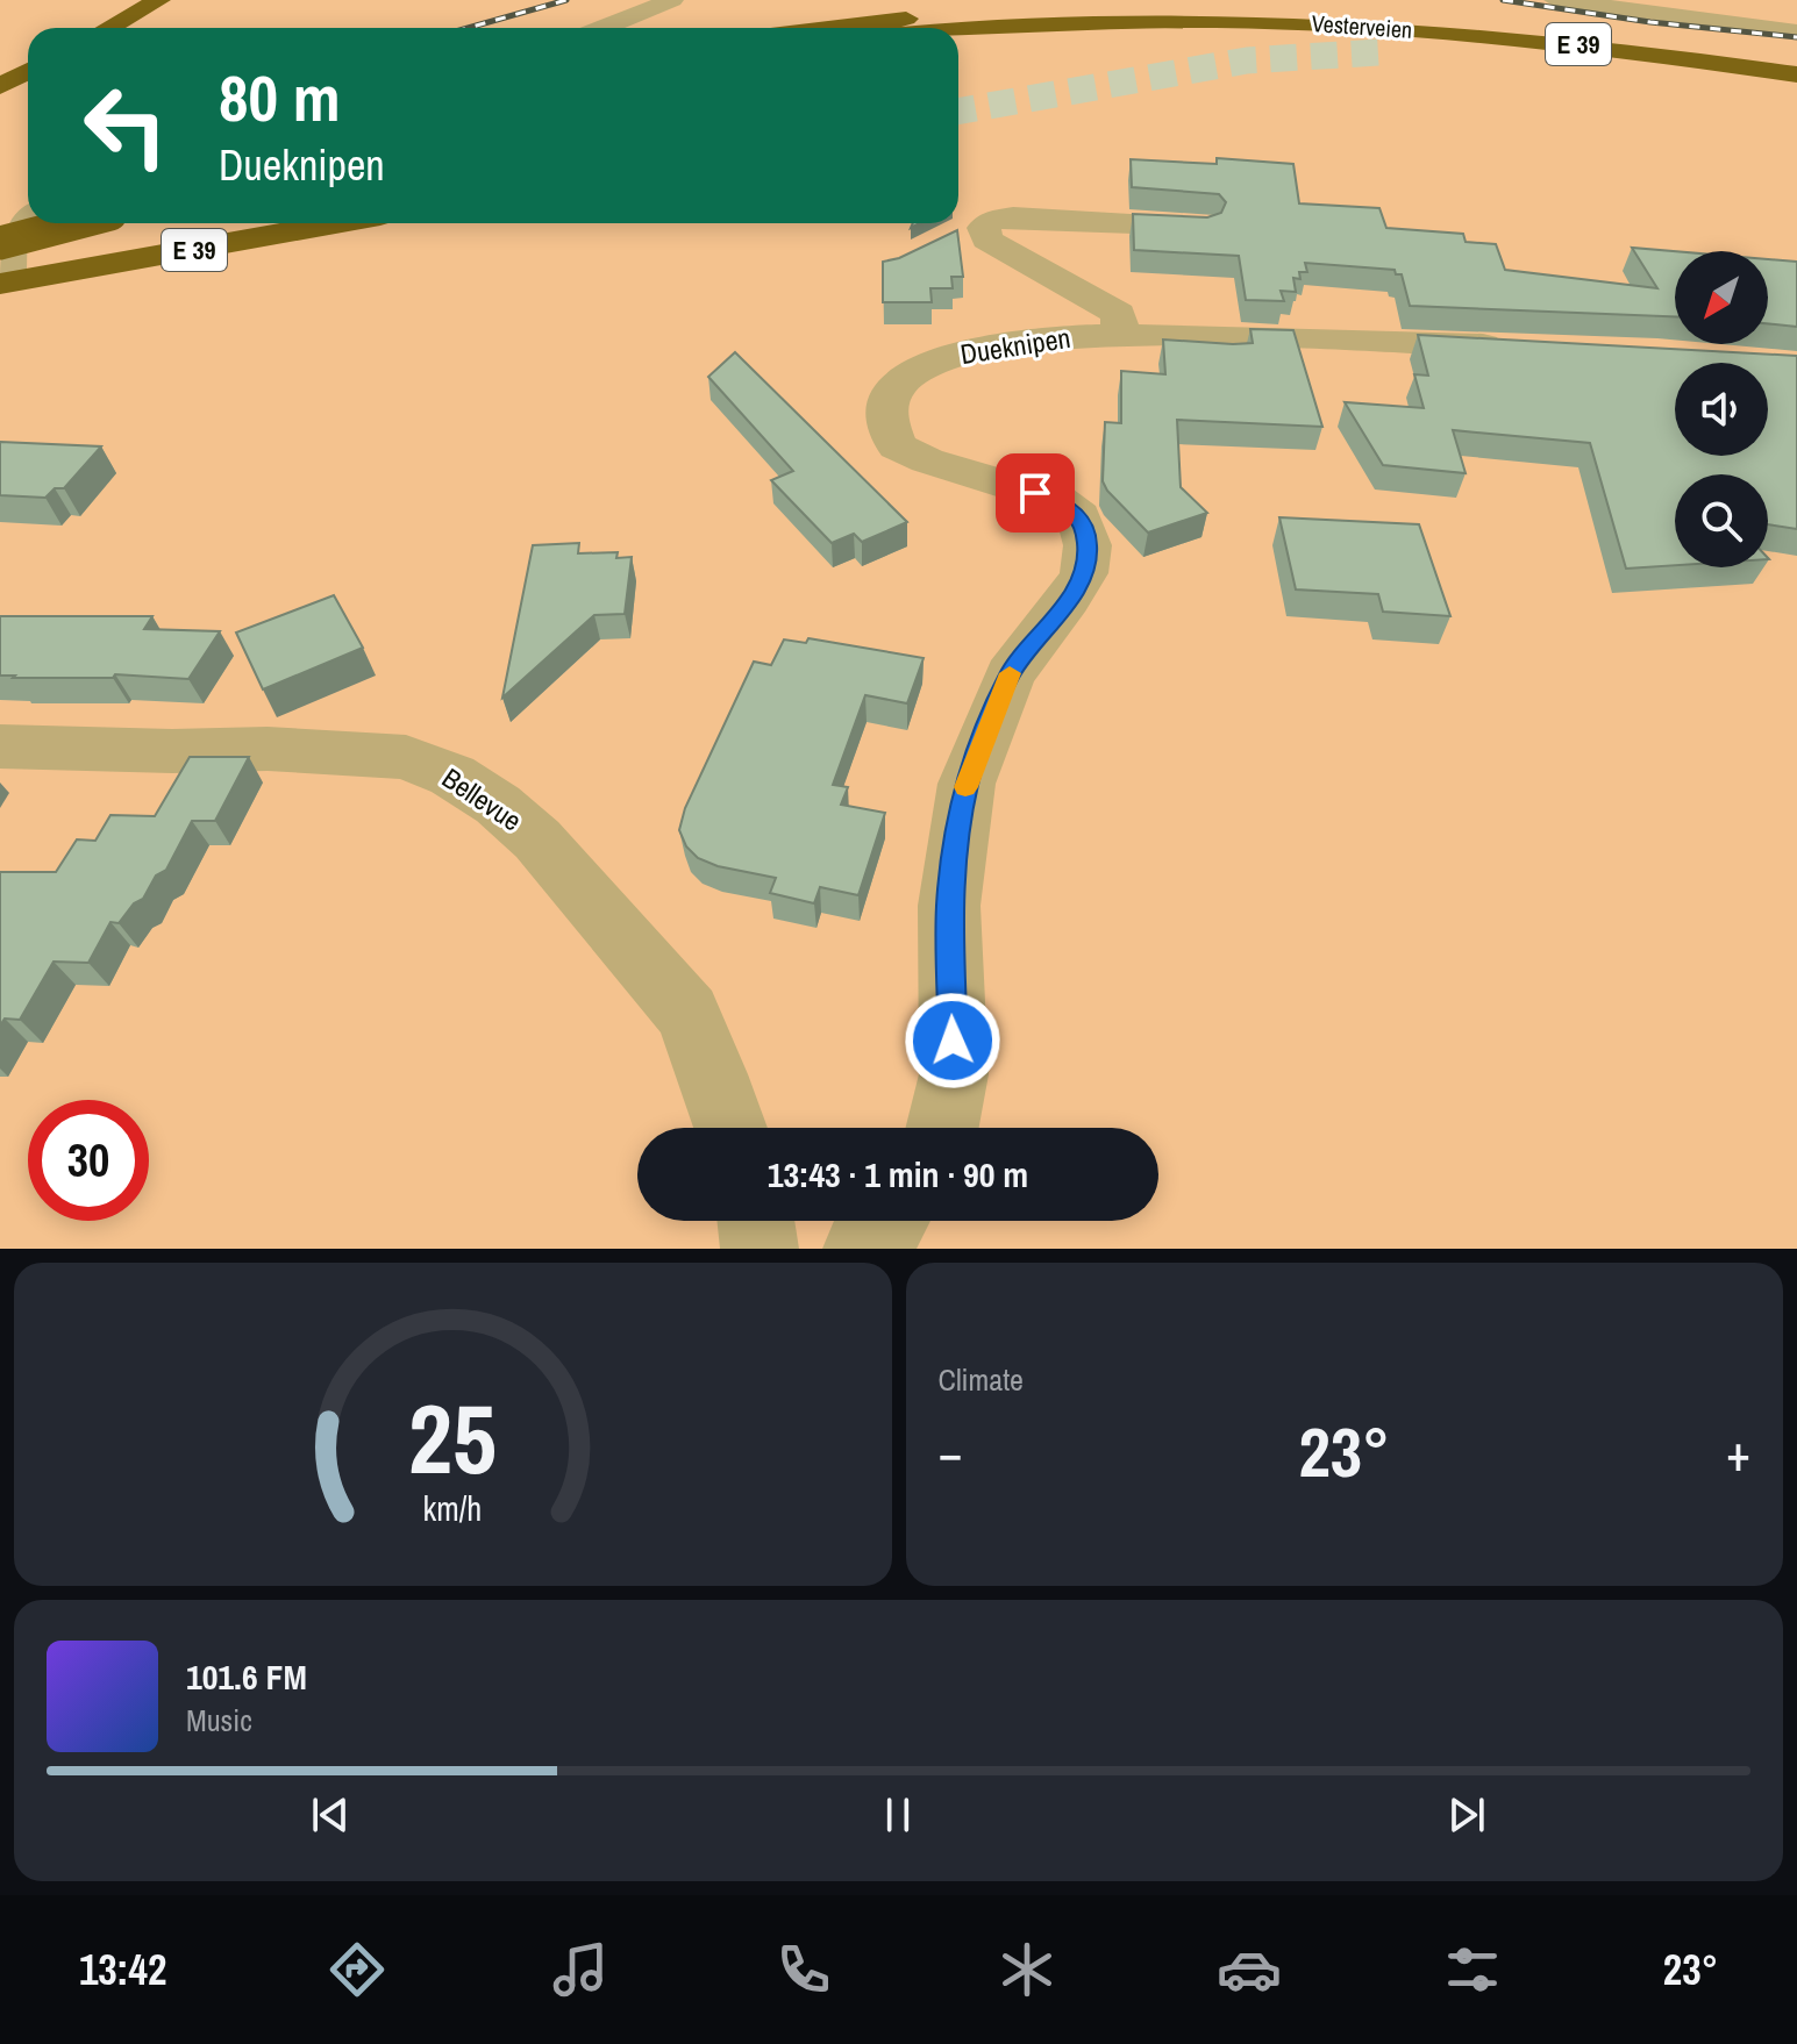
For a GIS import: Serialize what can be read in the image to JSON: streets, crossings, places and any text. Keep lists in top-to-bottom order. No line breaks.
{"streets":{"highway":["Vesterveien","E 39"],"street":["Dueknipen","Bellevue"]},"crossings":[["Vesterveien","E 39"]],"north":"bottom left","page":{"turn":["80 m","Dueknipen"],"limit":"30","trip":"13:43 · 1 min · 90 m","tile":"Climate","heat":["−","23°","+"],"song":["101.6 FM","Music"],"tabs":["13:42","23°"],"gauge":["25","km/h"]}}
